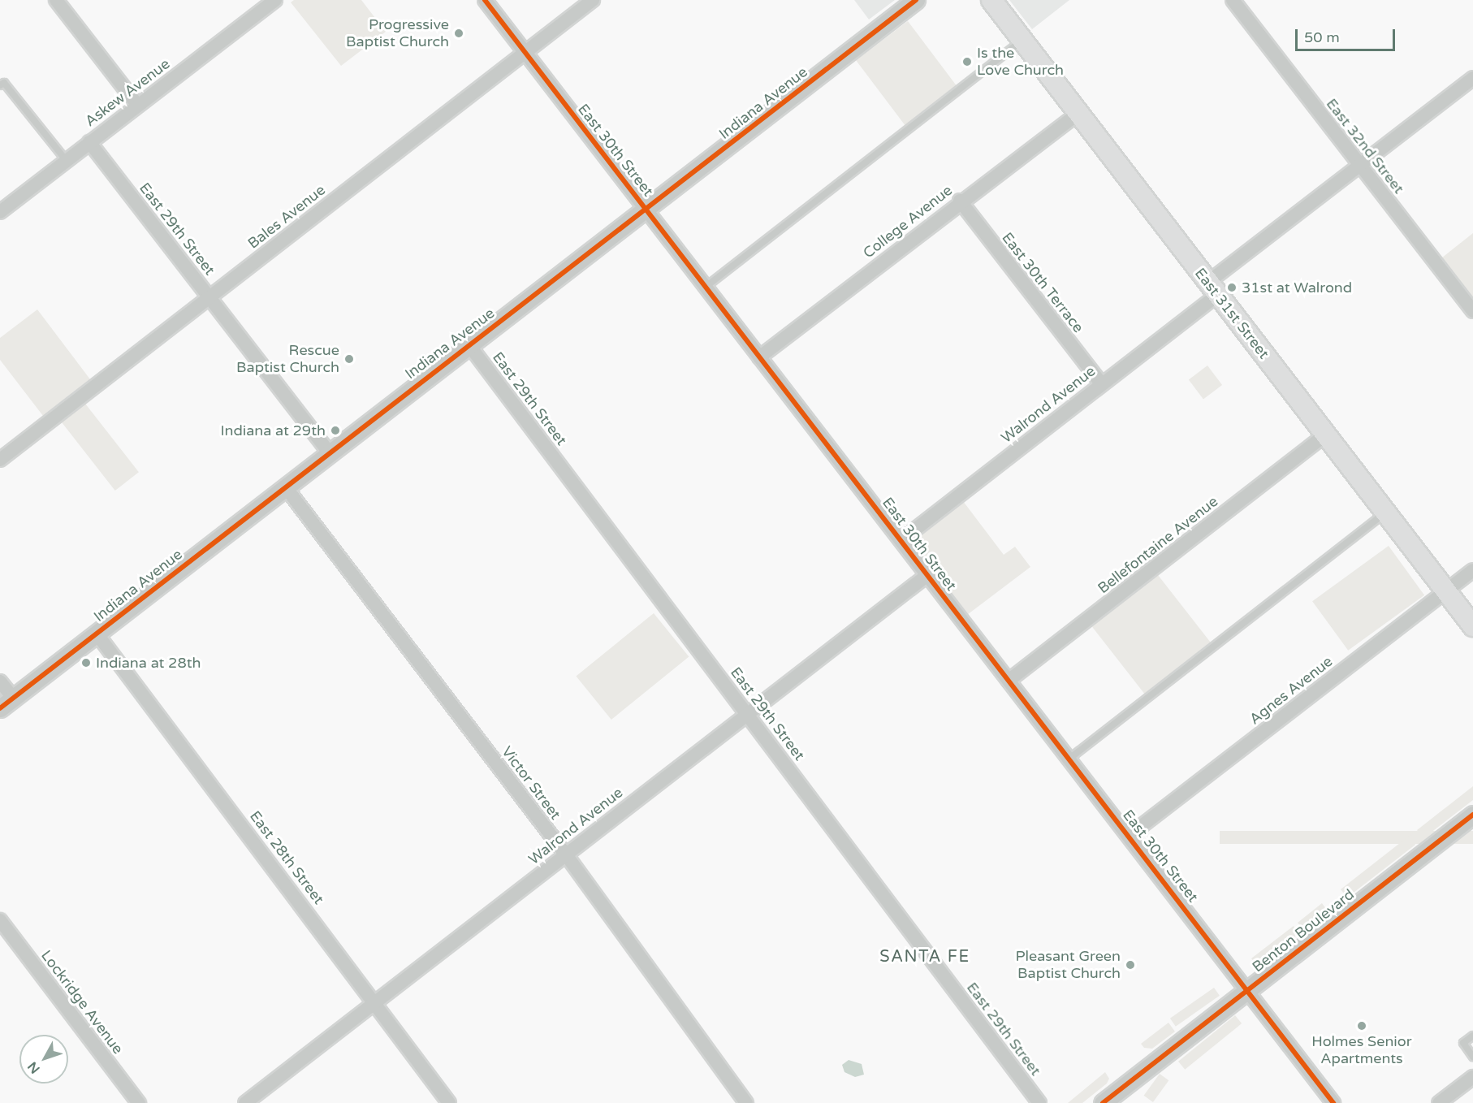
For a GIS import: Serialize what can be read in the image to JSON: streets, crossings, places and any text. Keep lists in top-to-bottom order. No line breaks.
{"streets":{"main road":["East 31st Street"],"street":["Askew Avenue","Indiana Avenue","East 32nd Street","East 30th Street","Bales Avenue","College Avenue","East 29th Street","East 30th Terrace","Walrond Avenue","Bellefontaine Avenue","Agnes Avenue","Victor Street","East 28th Street","Benton Boulevard","Lockridge Avenue"]},"crossings":[["Askew Avenue","East 29th Street"],["Indiana Avenue","East 30th Street"],["Indiana Avenue","East 29th Street"],["Indiana Avenue","Victor Street"],["Indiana Avenue","East 28th Street"],["East 32nd Street","Walrond Avenue"],["East 30th Street","Bales Avenue"],["East 30th Street","College Avenue"],["East 30th Street","Walrond Avenue"],["East 30th Street","Bellefontaine Avenue"],["East 30th Street","Agnes Avenue"],["East 30th Street","Benton Boulevard"],["Bales Avenue","East 29th Street"],["College Avenue","East 30th Terrace"],["College Avenue","East 31st Street"],["East 29th Street","Walrond Avenue"],["East 30th Terrace","Walrond Avenue"],["East 31st Street","Walrond Avenue"],["East 31st Street","Bellefontaine Avenue"],["East 31st Street","Agnes Avenue"],["Walrond Avenue","Victor Street"],["Walrond Avenue","East 28th Street"]],"districts":["SANTA FE"],"places":["Progressive Baptist Church","Is the Love Church","31st at Walrond","Rescue Baptist Church","Indiana at 29th","Indiana at 28th","Pleasant Green Baptist Church","Holmes Senior Apartments"],"scale_bar":"50 m","north":"bottom left"}
